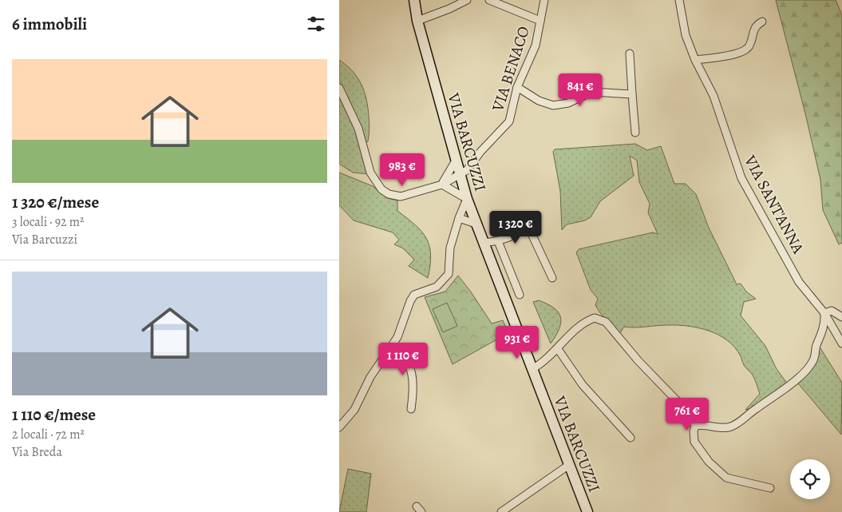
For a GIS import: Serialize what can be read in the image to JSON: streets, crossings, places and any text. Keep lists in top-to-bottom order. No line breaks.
{"streets":{"street":["VIA BENACO","VIA BARCUZZI","VIA SANT'ANNA"]},"crossings":[["VIA BENACO","VIA BARCUZZI"]],"page":{"heading":"6 immobili","list":[{"name":"1 320 €/mese","note":"3 locali · 92 m² · Via Barcuzzi"},{"name":"1 110 €/mese","note":"2 locali · 72 m² · Via Breda"}],"price":["841 €","983 €","1 320 €","931 €","1 110 €","761 €"]}}
